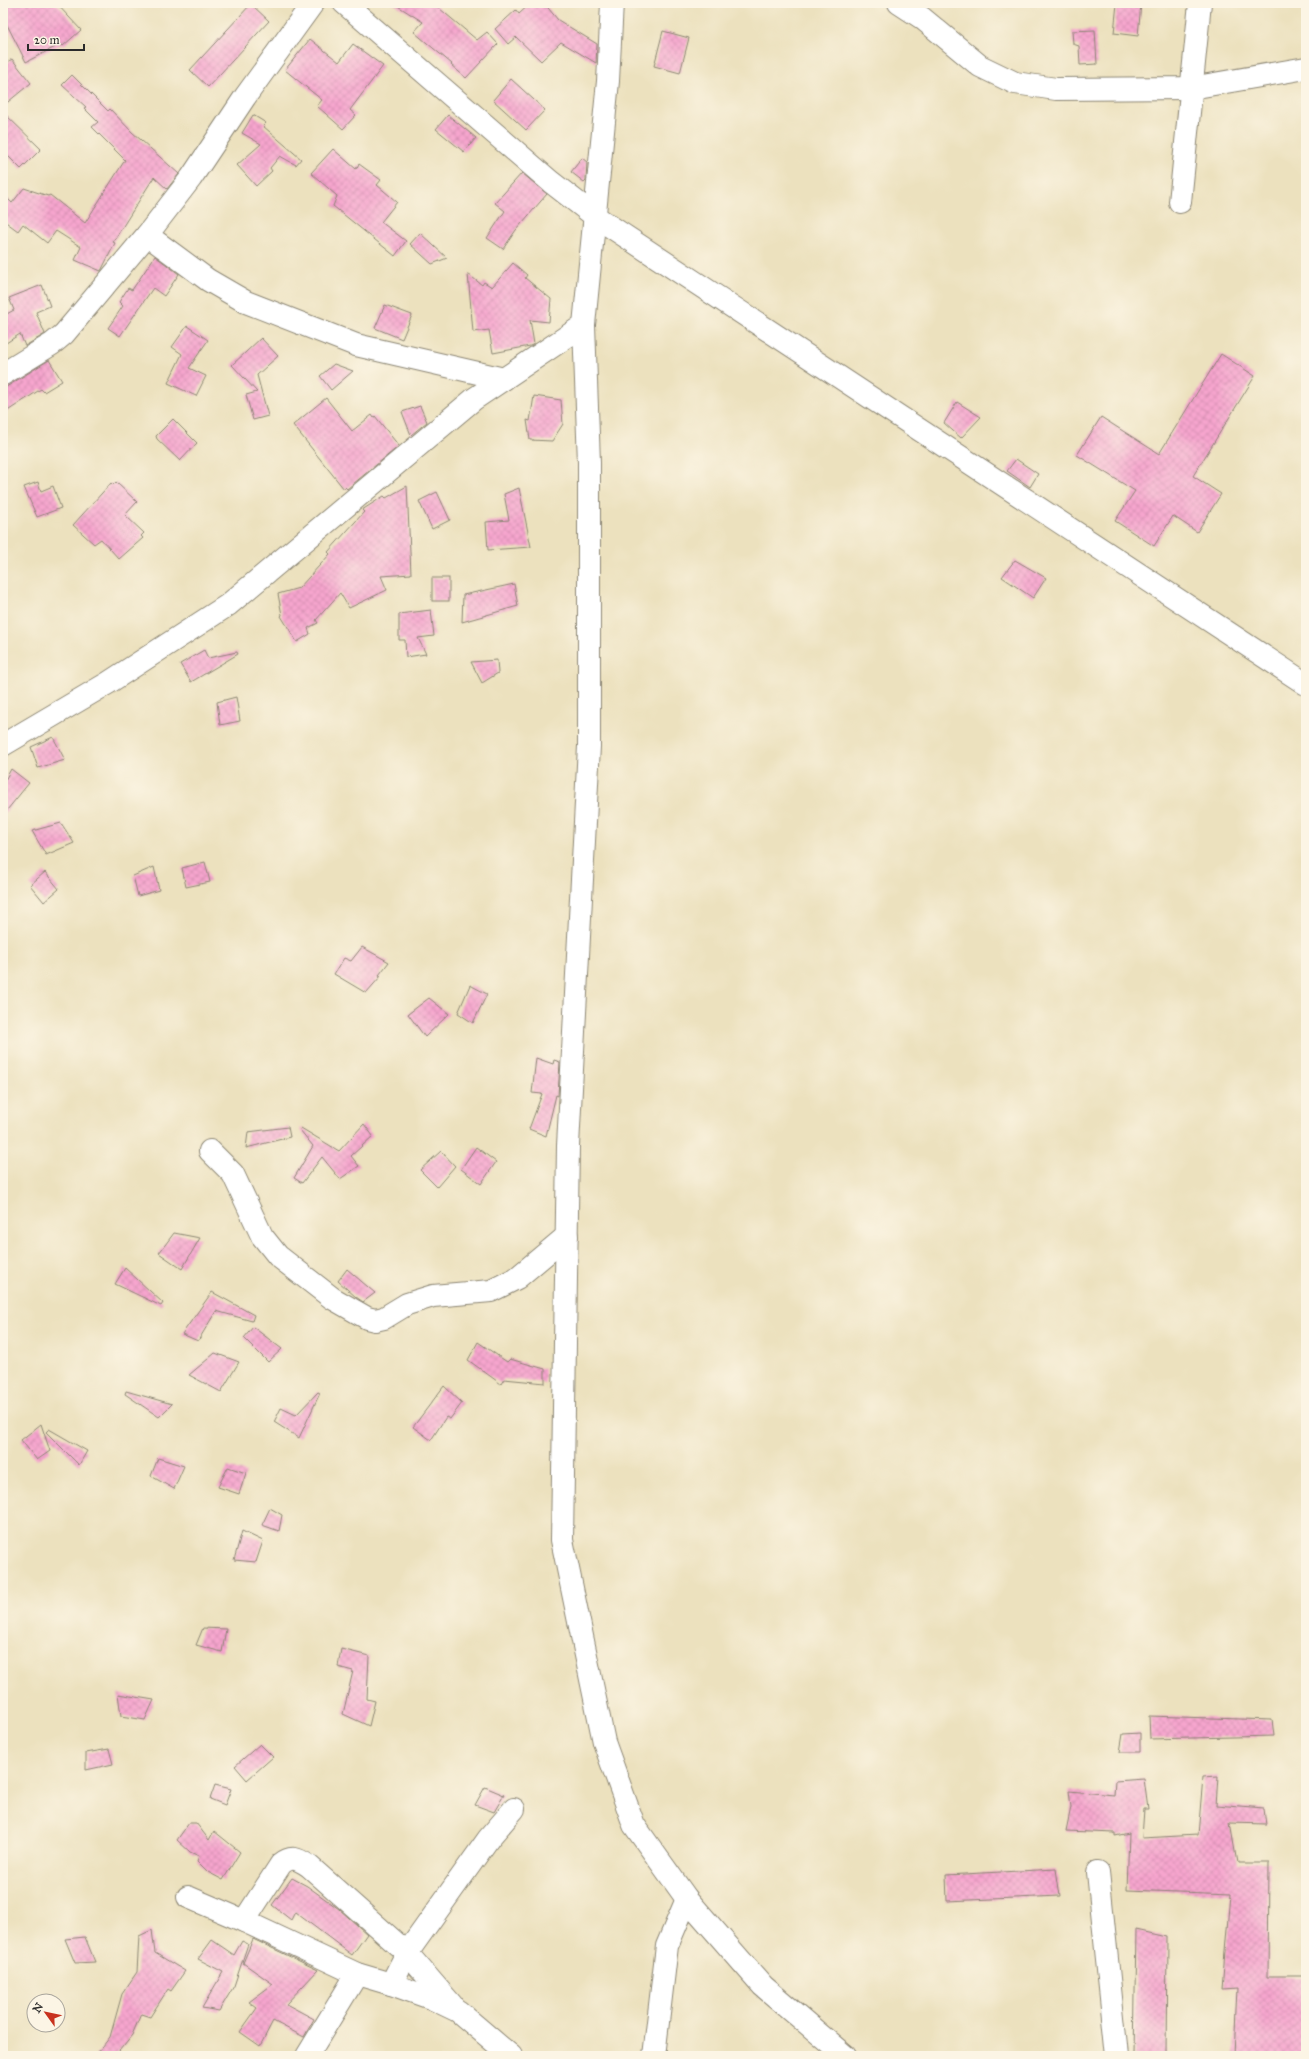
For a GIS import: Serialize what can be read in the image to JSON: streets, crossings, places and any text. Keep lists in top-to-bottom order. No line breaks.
{"scale_bar":"20 m","north":"top left"}
